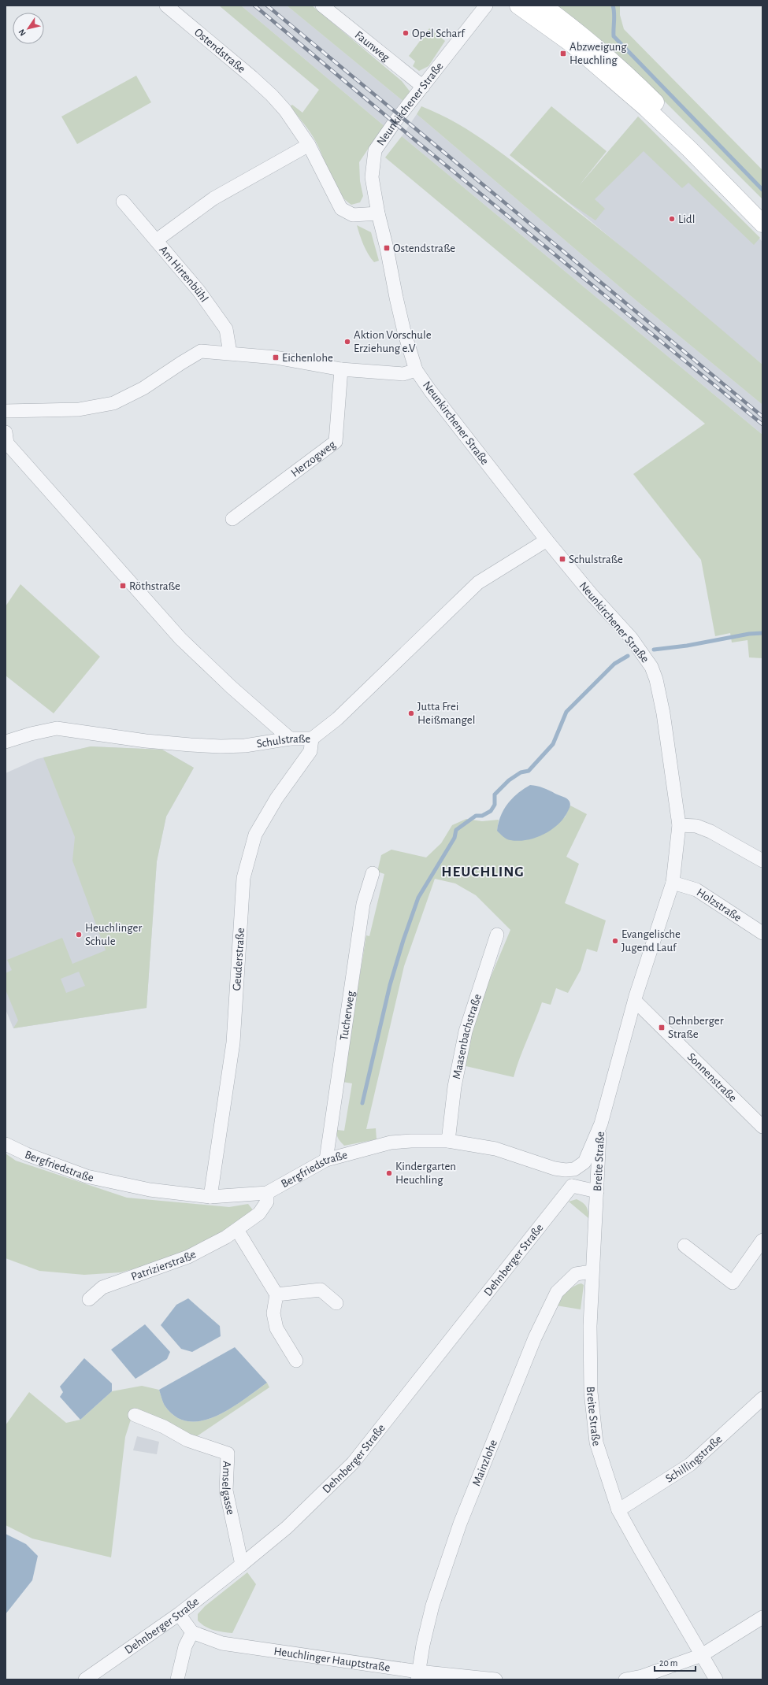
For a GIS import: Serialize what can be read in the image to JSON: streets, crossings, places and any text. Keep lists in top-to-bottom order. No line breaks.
{"streets":{"street":["Faunweg","Ostendstraße","Neunkirchener Straße","Am Hirtenbühl","Herzogweg","Schulstraße","Holzstraße","Geuderstraße","Tucherweg","Maasenbachstraße","Sonnenstraße","Breite Straße","Bergfriedstraße","Dehnberger Straße","Patrizierstraße","Schillingstraße","Mainzlohe","Amselgasse","Heuchlinger Hauptstraße"]},"crossings":[["Faunweg","Neunkirchener Straße"],["Ostendstraße","Neunkirchener Straße"],["Neunkirchener Straße","Schulstraße"],["Neunkirchener Straße","Holzstraße"],["Schulstraße","Geuderstraße"],["Geuderstraße","Bergfriedstraße"],["Tucherweg","Bergfriedstraße"],["Maasenbachstraße","Bergfriedstraße"],["Breite Straße","Bergfriedstraße"],["Breite Straße","Schillingstraße"],["Breite Straße","Mainzlohe"],["Bergfriedstraße","Patrizierstraße"],["Dehnberger Straße","Amselgasse"],["Mainzlohe","Heuchlinger Hauptstraße"]],"districts":["HEUCHLING"],"places":{"other":["Opel Scharf","Lidl","Aktion Vorschule Erziehung e.V","Jutta Frei Heißmangel","Heuchlinger Schule","Evangelische Jugend Lauf","Kindergarten Heuchling"],"transit":["Abzweigung Heuchling","Ostendstraße","Eichenlohe","Schulstraße","Röthstraße","Dehnberger Straße"]},"scale_bar":"20 m","north":"bottom left"}
